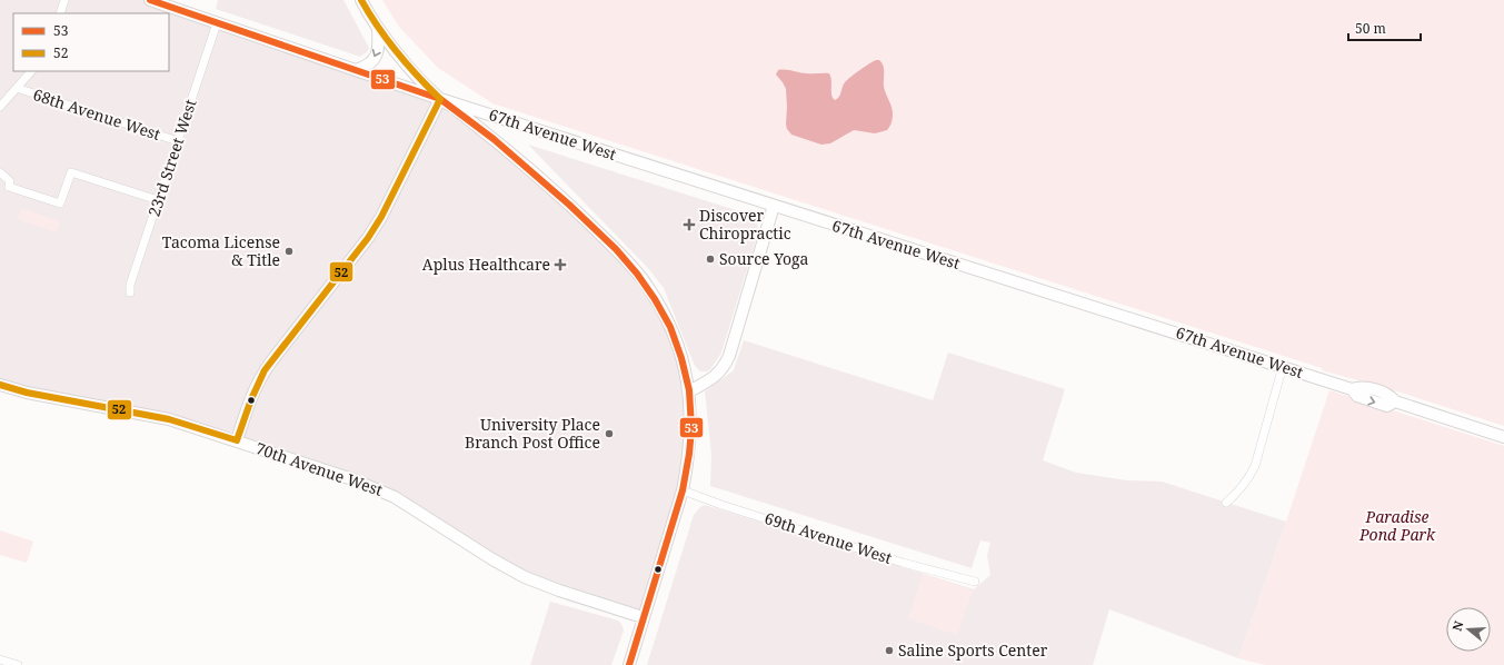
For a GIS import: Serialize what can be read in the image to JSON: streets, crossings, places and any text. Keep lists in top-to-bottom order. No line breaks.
{"streets":{"street":["68th Avenue West","67th Avenue West","23rd Street West","70th Avenue West","69th Avenue West"]},"crossings":[["68th Avenue West","23rd Street West"]],"parks":["Paradise Pond Park"],"places":{"health":["Discover Chiropractic","Aplus Healthcare"],"other":["Tacoma License & Title","Source Yoga","University Place Branch Post Office","Saline Sports Center"]},"lines":["transit line 53","transit line 52"],"legend":["53","52"],"scale_bar":"50 m","north":"left"}
